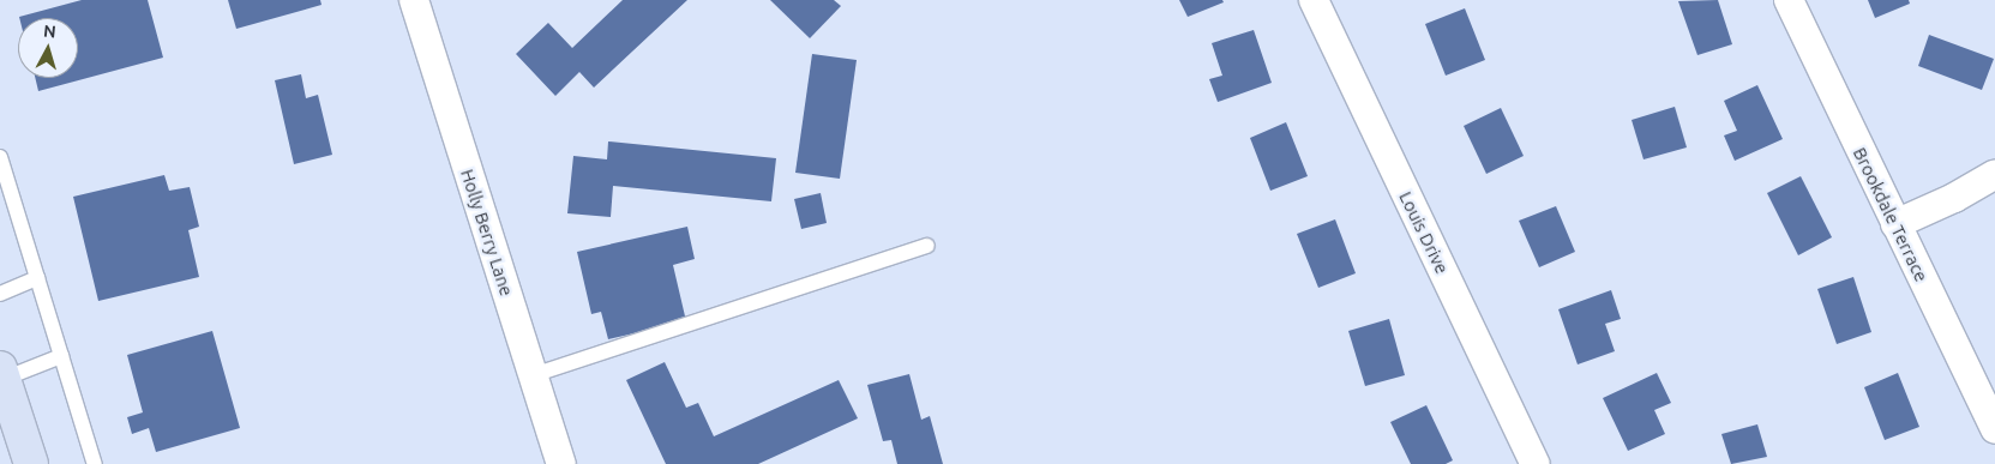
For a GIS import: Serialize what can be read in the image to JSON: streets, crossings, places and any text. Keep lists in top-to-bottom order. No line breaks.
{"streets":{"street":["Brookdale Terrace","Holly Berry Lane","Louis Drive"]},"north":"top"}
